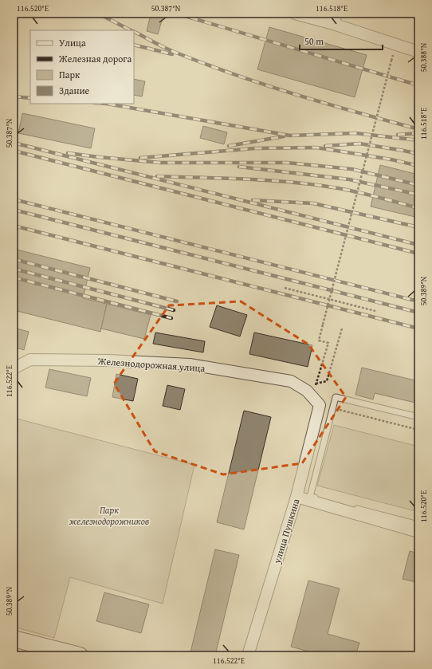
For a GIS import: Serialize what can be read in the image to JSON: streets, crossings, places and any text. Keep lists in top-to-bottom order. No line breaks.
{"streets":{"street":["Железнодорожная улица","улица Пушкина"]},"crossings":[["Железнодорожная улица","улица Пушкина"]],"parks":["Парк железнодорожников"],"legend":["Улица","Железная дорога","Парк","Здание"],"scale_bar":"50 m","coordinates":["116.520°E","50.387°N","116.518°E","50.388°N","50.389°N","116.522°E"]}
